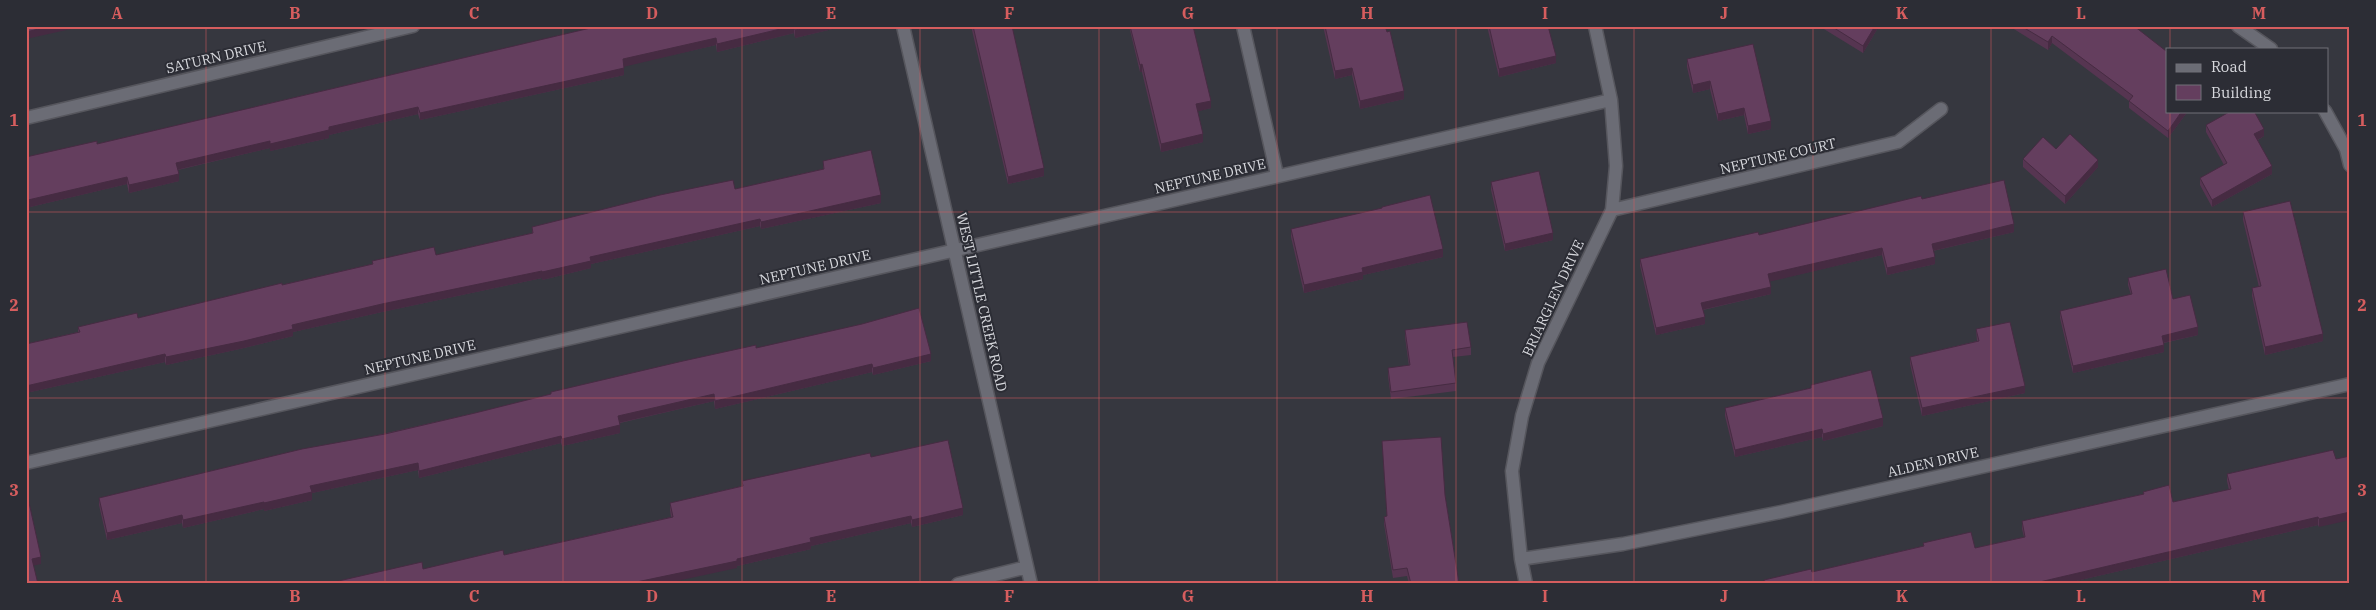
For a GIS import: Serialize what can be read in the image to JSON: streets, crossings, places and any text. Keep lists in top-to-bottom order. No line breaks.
{"streets":{"street":["SATURN DRIVE","NEPTUNE COURT","NEPTUNE DRIVE","BRIARGLEN DRIVE","WEST LITTLE CREEK ROAD","ALDEN DRIVE"]},"crossings":[["NEPTUNE COURT","BRIARGLEN DRIVE"],["NEPTUNE DRIVE","BRIARGLEN DRIVE"],["NEPTUNE DRIVE","WEST LITTLE CREEK ROAD"],["BRIARGLEN DRIVE","ALDEN DRIVE"]],"legend":["Road","Building"],"grid":{"columns":["A","B","C","D","E","F","G","H","I","J","K","L","M"],"rows":["1","2","3"]}}
